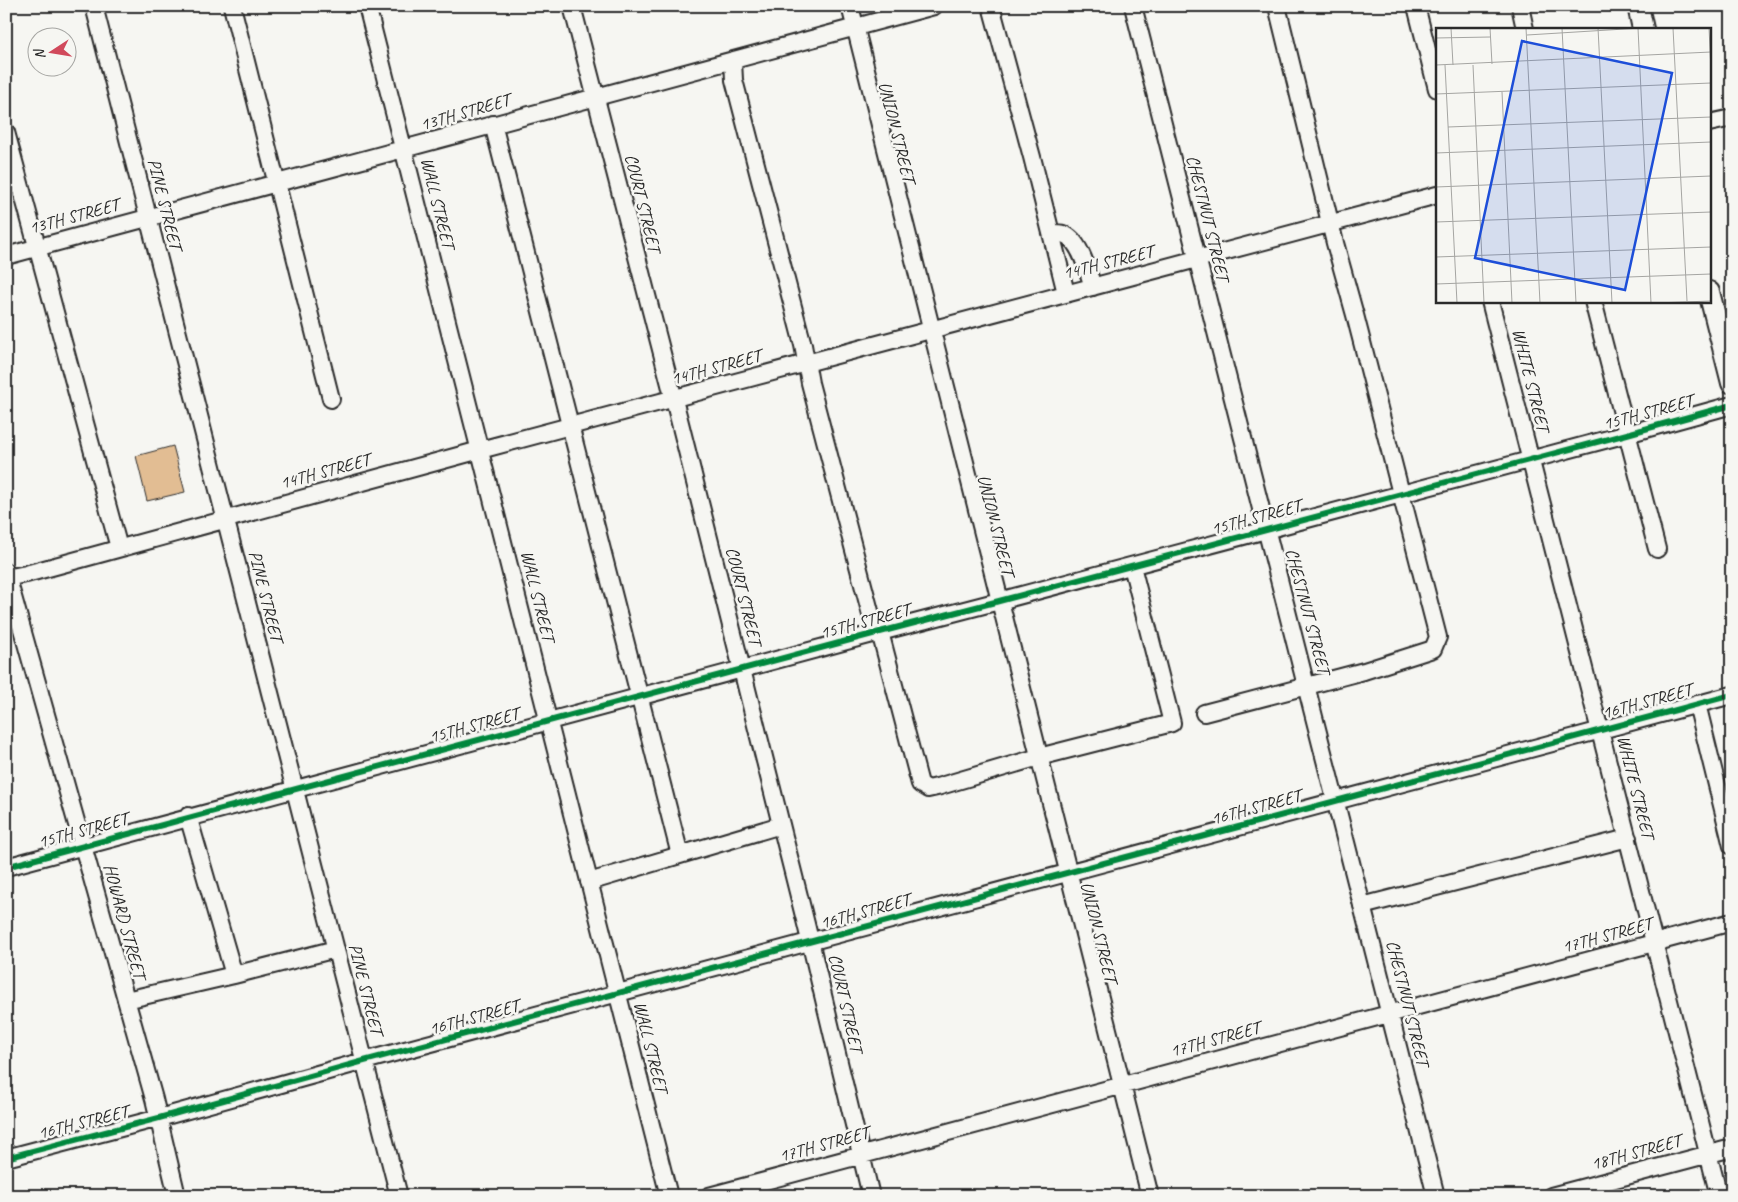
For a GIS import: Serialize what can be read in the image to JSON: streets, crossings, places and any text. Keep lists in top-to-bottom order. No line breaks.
{"streets":{"street":["13TH STREET","UNION STREET","WALL STREET","COURT STREET","PINE STREET","CHESTNUT STREET","14TH STREET","WHITE STREET","15TH STREET","16TH STREET","HOWARD STREET","17TH STREET","18TH STREET"]},"crossings":[["13TH STREET","UNION STREET"],["13TH STREET","WALL STREET"],["13TH STREET","COURT STREET"],["13TH STREET","PINE STREET"],["UNION STREET","14TH STREET"],["UNION STREET","15TH STREET"],["UNION STREET","16TH STREET"],["UNION STREET","17TH STREET"],["WALL STREET","14TH STREET"],["WALL STREET","15TH STREET"],["WALL STREET","16TH STREET"],["COURT STREET","14TH STREET"],["COURT STREET","15TH STREET"],["COURT STREET","16TH STREET"],["COURT STREET","17TH STREET"],["PINE STREET","14TH STREET"],["PINE STREET","15TH STREET"],["PINE STREET","16TH STREET"],["CHESTNUT STREET","14TH STREET"],["CHESTNUT STREET","15TH STREET"],["CHESTNUT STREET","16TH STREET"],["CHESTNUT STREET","17TH STREET"],["14TH STREET","HOWARD STREET"],["WHITE STREET","15TH STREET"],["WHITE STREET","16TH STREET"],["WHITE STREET","17TH STREET"],["WHITE STREET","18TH STREET"],["15TH STREET","HOWARD STREET"],["16TH STREET","HOWARD STREET"]],"north":"left"}
